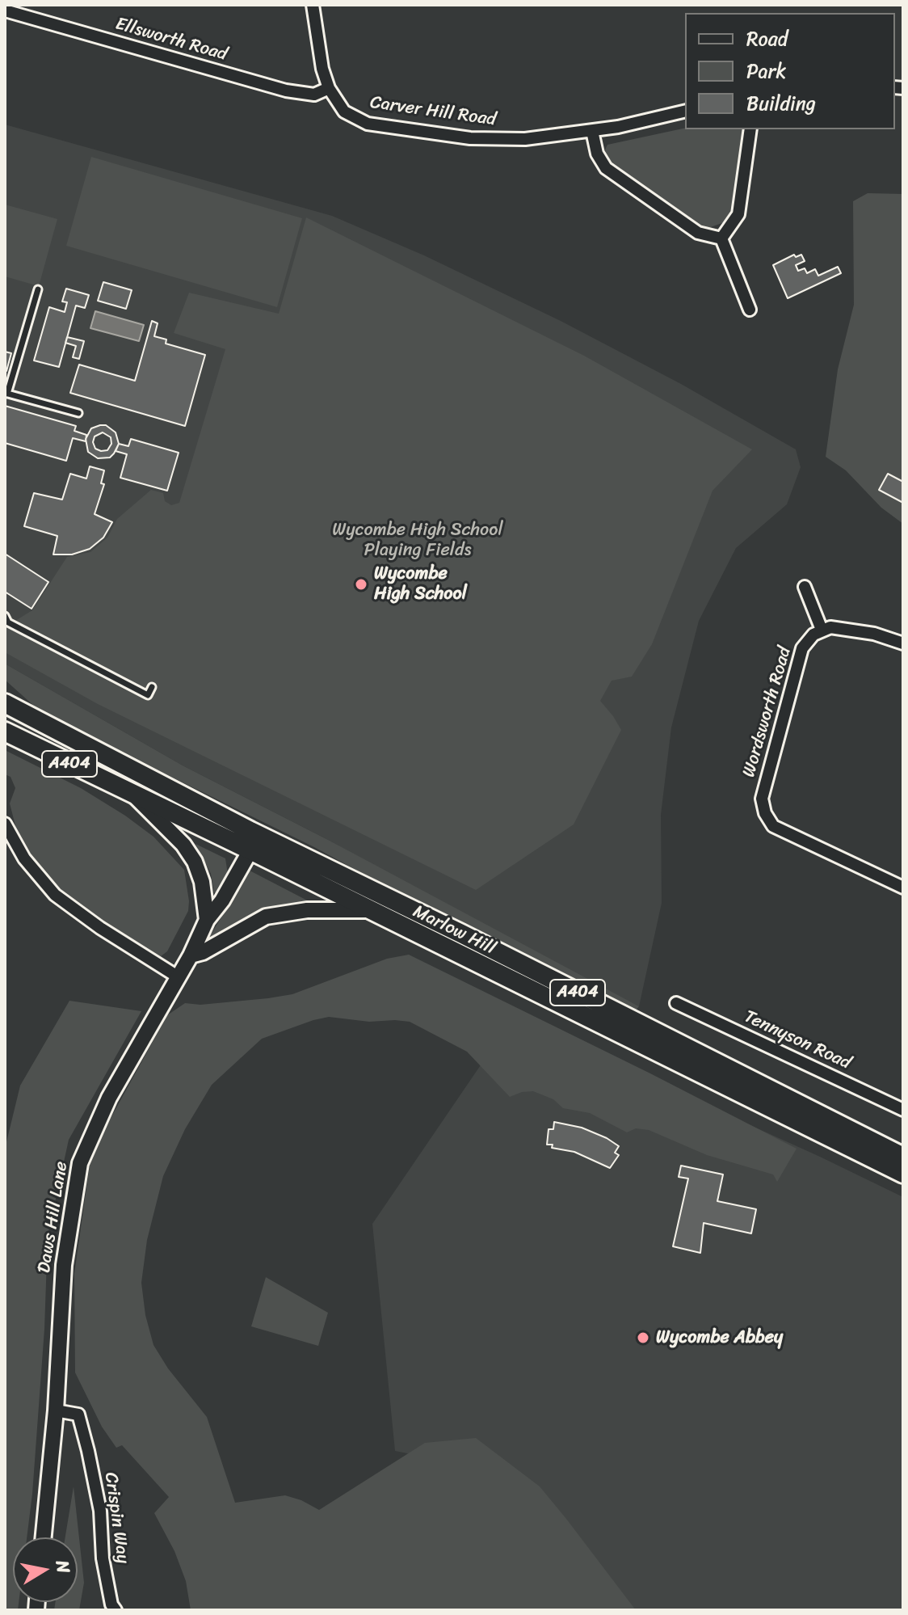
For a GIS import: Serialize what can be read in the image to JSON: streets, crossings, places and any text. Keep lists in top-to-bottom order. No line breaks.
{"streets":{"main road":["A404","Marlow Hill"],"street":["Ellsworth Road","Carver Hill Road","Wordsworth Road","Tennyson Road","Daws Hill Lane","Crispin Way"]},"crossings":[["Ellsworth Road","Carver Hill Road"],["Marlow Hill","Daws Hill Lane"],["Daws Hill Lane","Crispin Way"]],"parks":["Wycombe High School Playing Fields"],"places":["Wycombe High School","Wycombe Abbey"],"legend":["Road","Park","Building"],"north":"right"}
